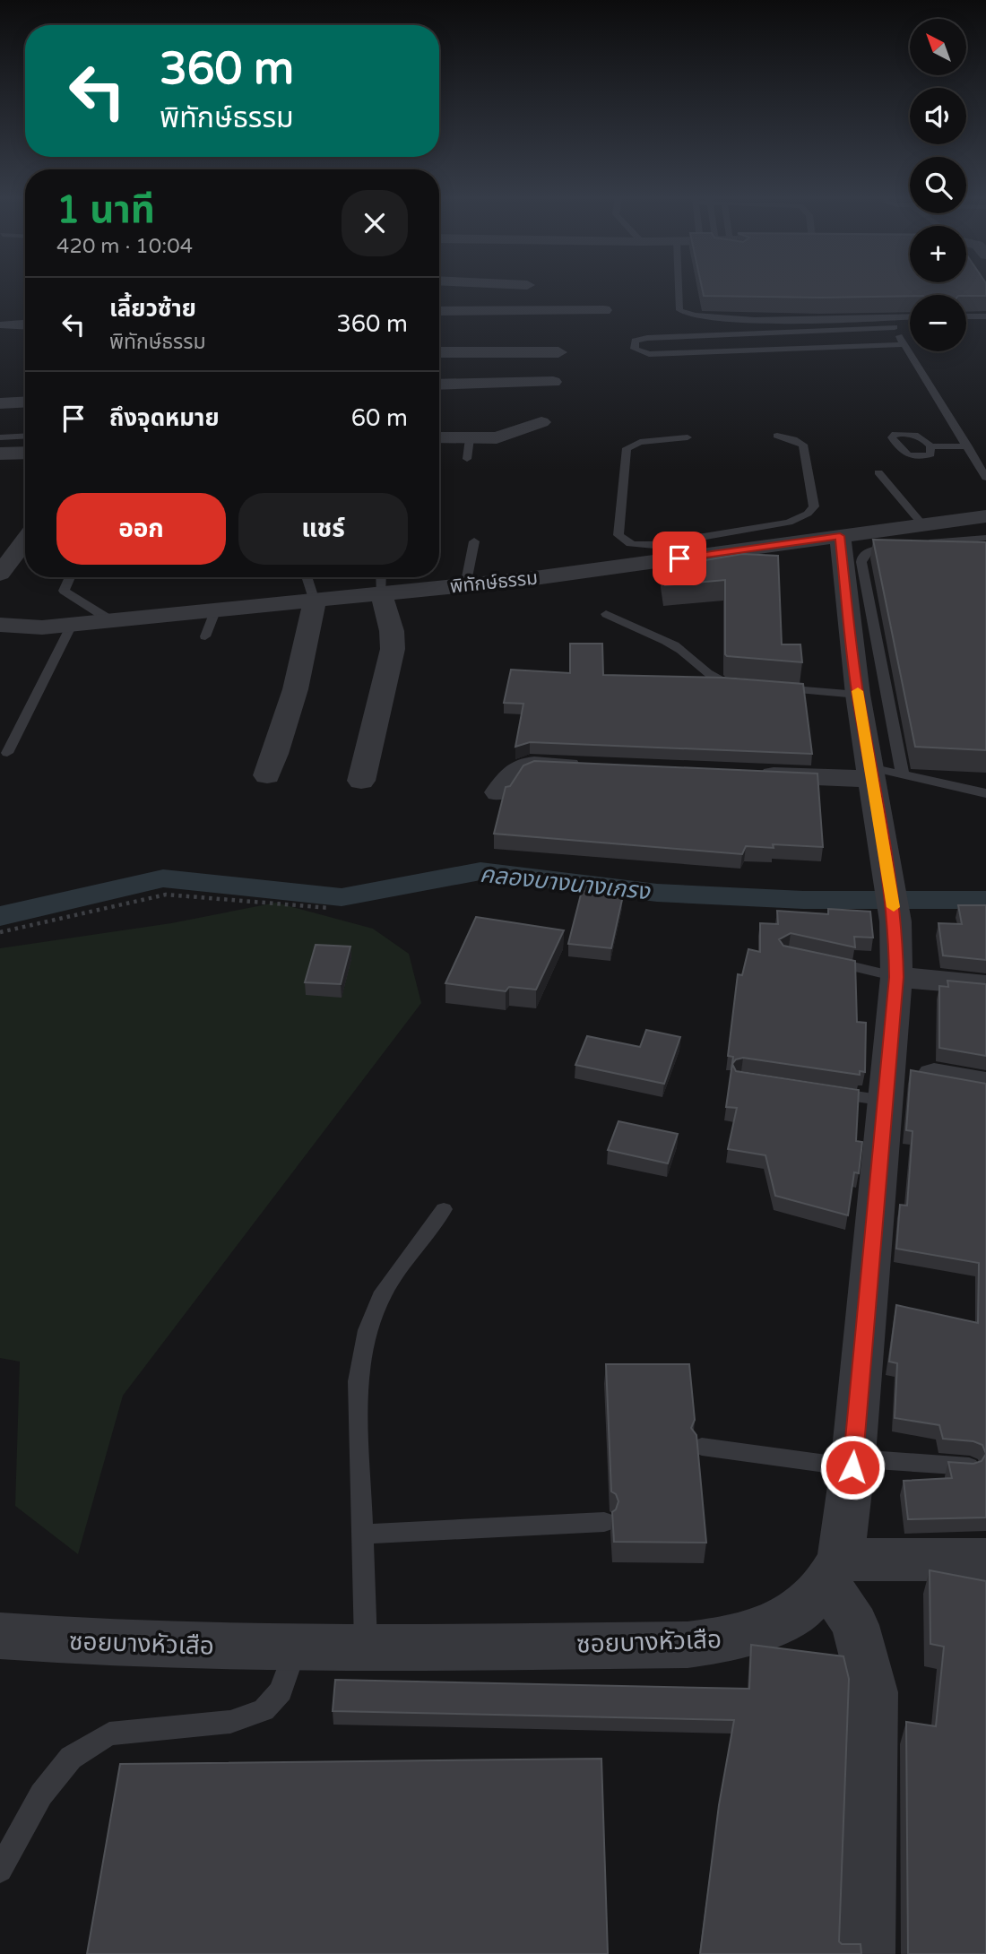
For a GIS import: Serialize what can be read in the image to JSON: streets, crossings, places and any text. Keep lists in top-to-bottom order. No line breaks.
{"streets":{"street":["พิทักษ์ธรรม","ซอยบางหัวเสือ"]},"water":["คลองบางนางเกรง"],"north":"top left","page":{"map_buttons":["+","−"],"turn":["360 m","พิทักษ์ธรรม"],"heading":["1 นาที","420 m · 10:04"],"list":[{"name":"เลี้ยวซ้าย","note":"พิทักษ์ธรรม","value":"360 m"},{"name":"ถึงจุดหมาย","value":"60 m"}],"buttons":["ออก","แชร์"]}}
